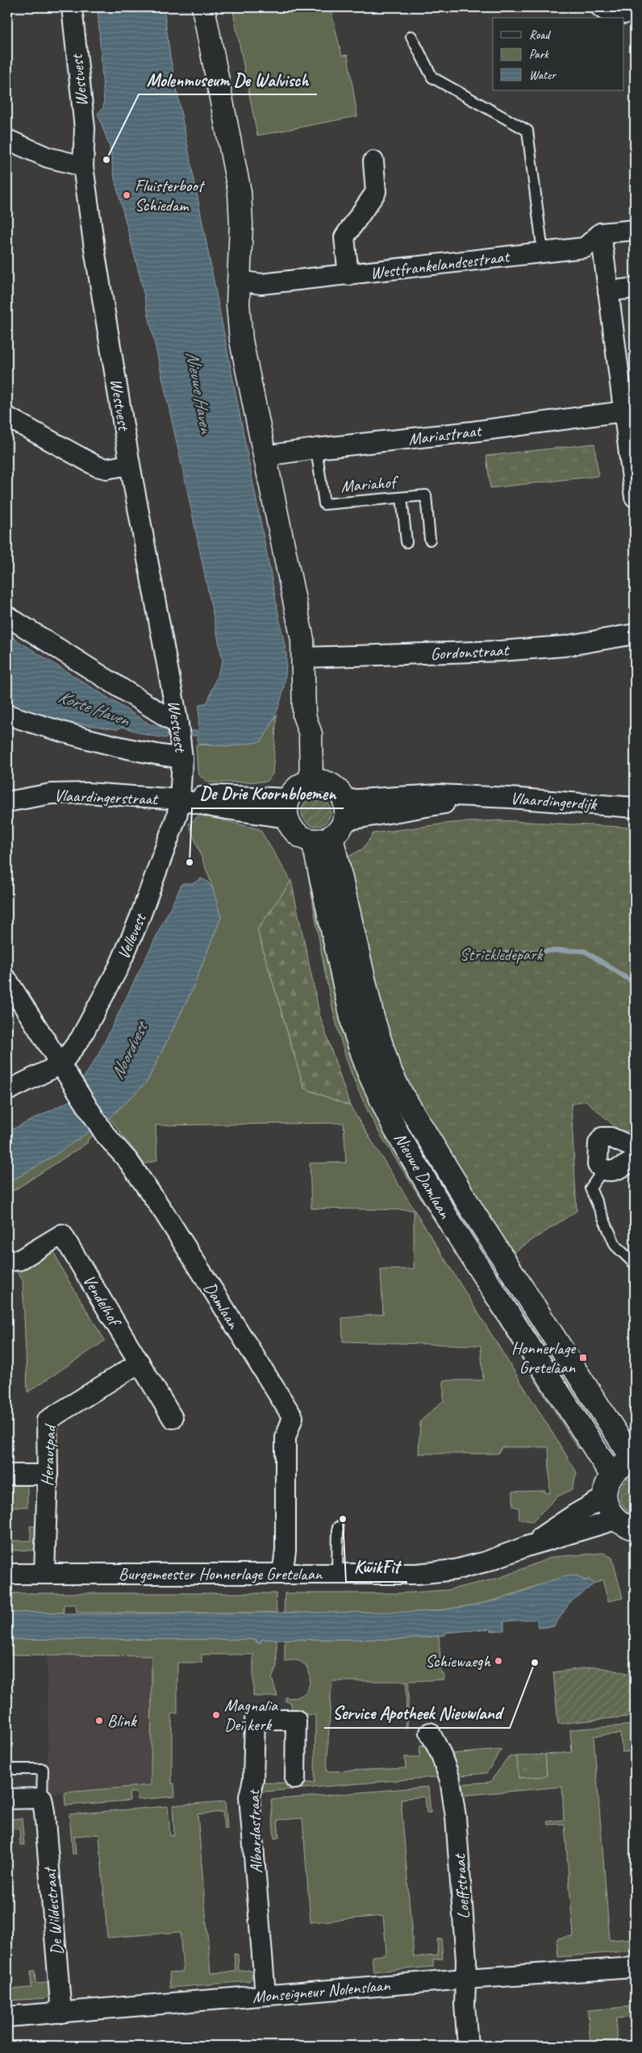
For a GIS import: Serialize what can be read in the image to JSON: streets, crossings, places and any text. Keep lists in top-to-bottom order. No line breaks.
{"streets":{"street":["Westvest","Westfrankelandsestraat","Mariastraat","Gordonstraat","Vlaardingerstraat","Vlaardingerdijk","Vellevest","Nieuwe Damlaan","Vendelhof","Damlaan","Herautpad","Burgemeester Honnerlage Gretelaan","Albardastraat","Loeffstraat","De Wildestraat","Monseigneur Nolenslaan"],"lane":["Mariahof"]},"crossings":[["Westvest","Vlaardingerstraat"],["Westvest","Vellevest"],["Mariastraat","Mariahof"],["Vlaardingerstraat","Vellevest"],["Vlaardingerdijk","Nieuwe Damlaan"],["Vellevest","Damlaan"],["Vendelhof","Herautpad"],["Damlaan","Burgemeester Honnerlage Gretelaan"],["Herautpad","Burgemeester Honnerlage Gretelaan"],["Albardastraat","Monseigneur Nolenslaan"],["Loeffstraat","Monseigneur Nolenslaan"],["De Wildestraat","Monseigneur Nolenslaan"]],"water":["Nieuwe Haven","Korte Haven","Noordvest"],"parks":["Strickledepark"],"places":{"other":["Molenmuseum De Walvisch","Fluisterboot Schiedam","De Drie Koornbloemen","KwikFit","Schiewaegh","Service Apotheek Nieuwland","Magnalia Deï kerk","Blink"],"transit":["Honnerlage Gretelaan"]},"legend":["Road","Park","Water"]}
